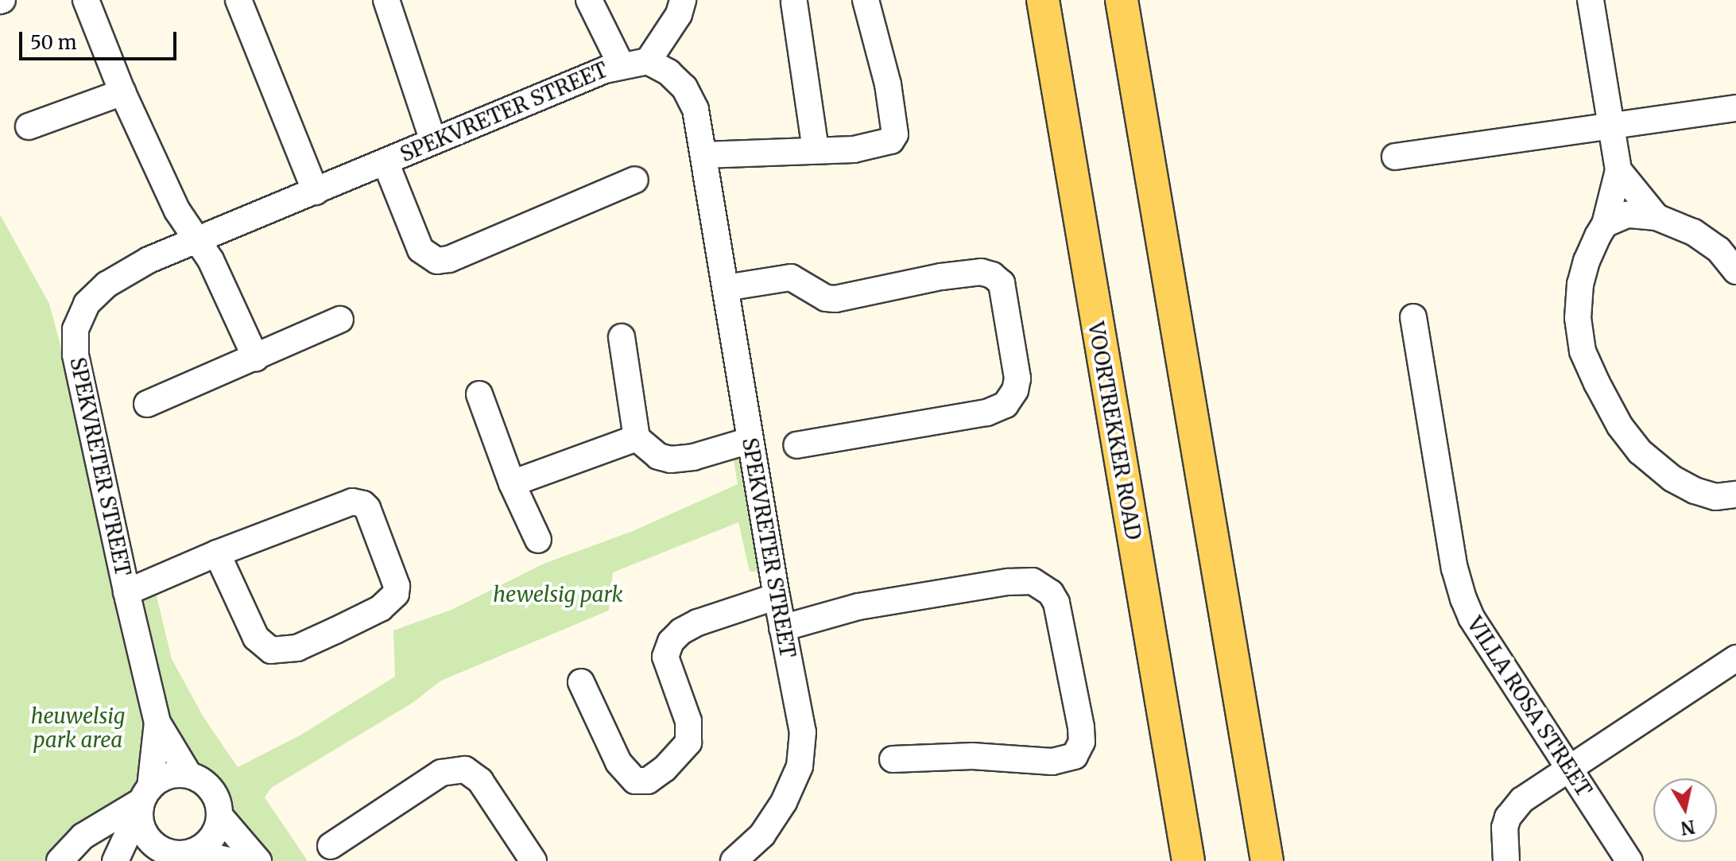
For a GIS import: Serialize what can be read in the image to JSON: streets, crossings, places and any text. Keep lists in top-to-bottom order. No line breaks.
{"streets":{"main road":["VOORTREKKER ROAD"],"street":["SPEKVRETER STREET","VILLA ROSA STREET"]},"parks":["hewelsig park","heuwelsig park area"],"scale_bar":"50 m","north":"bottom"}
